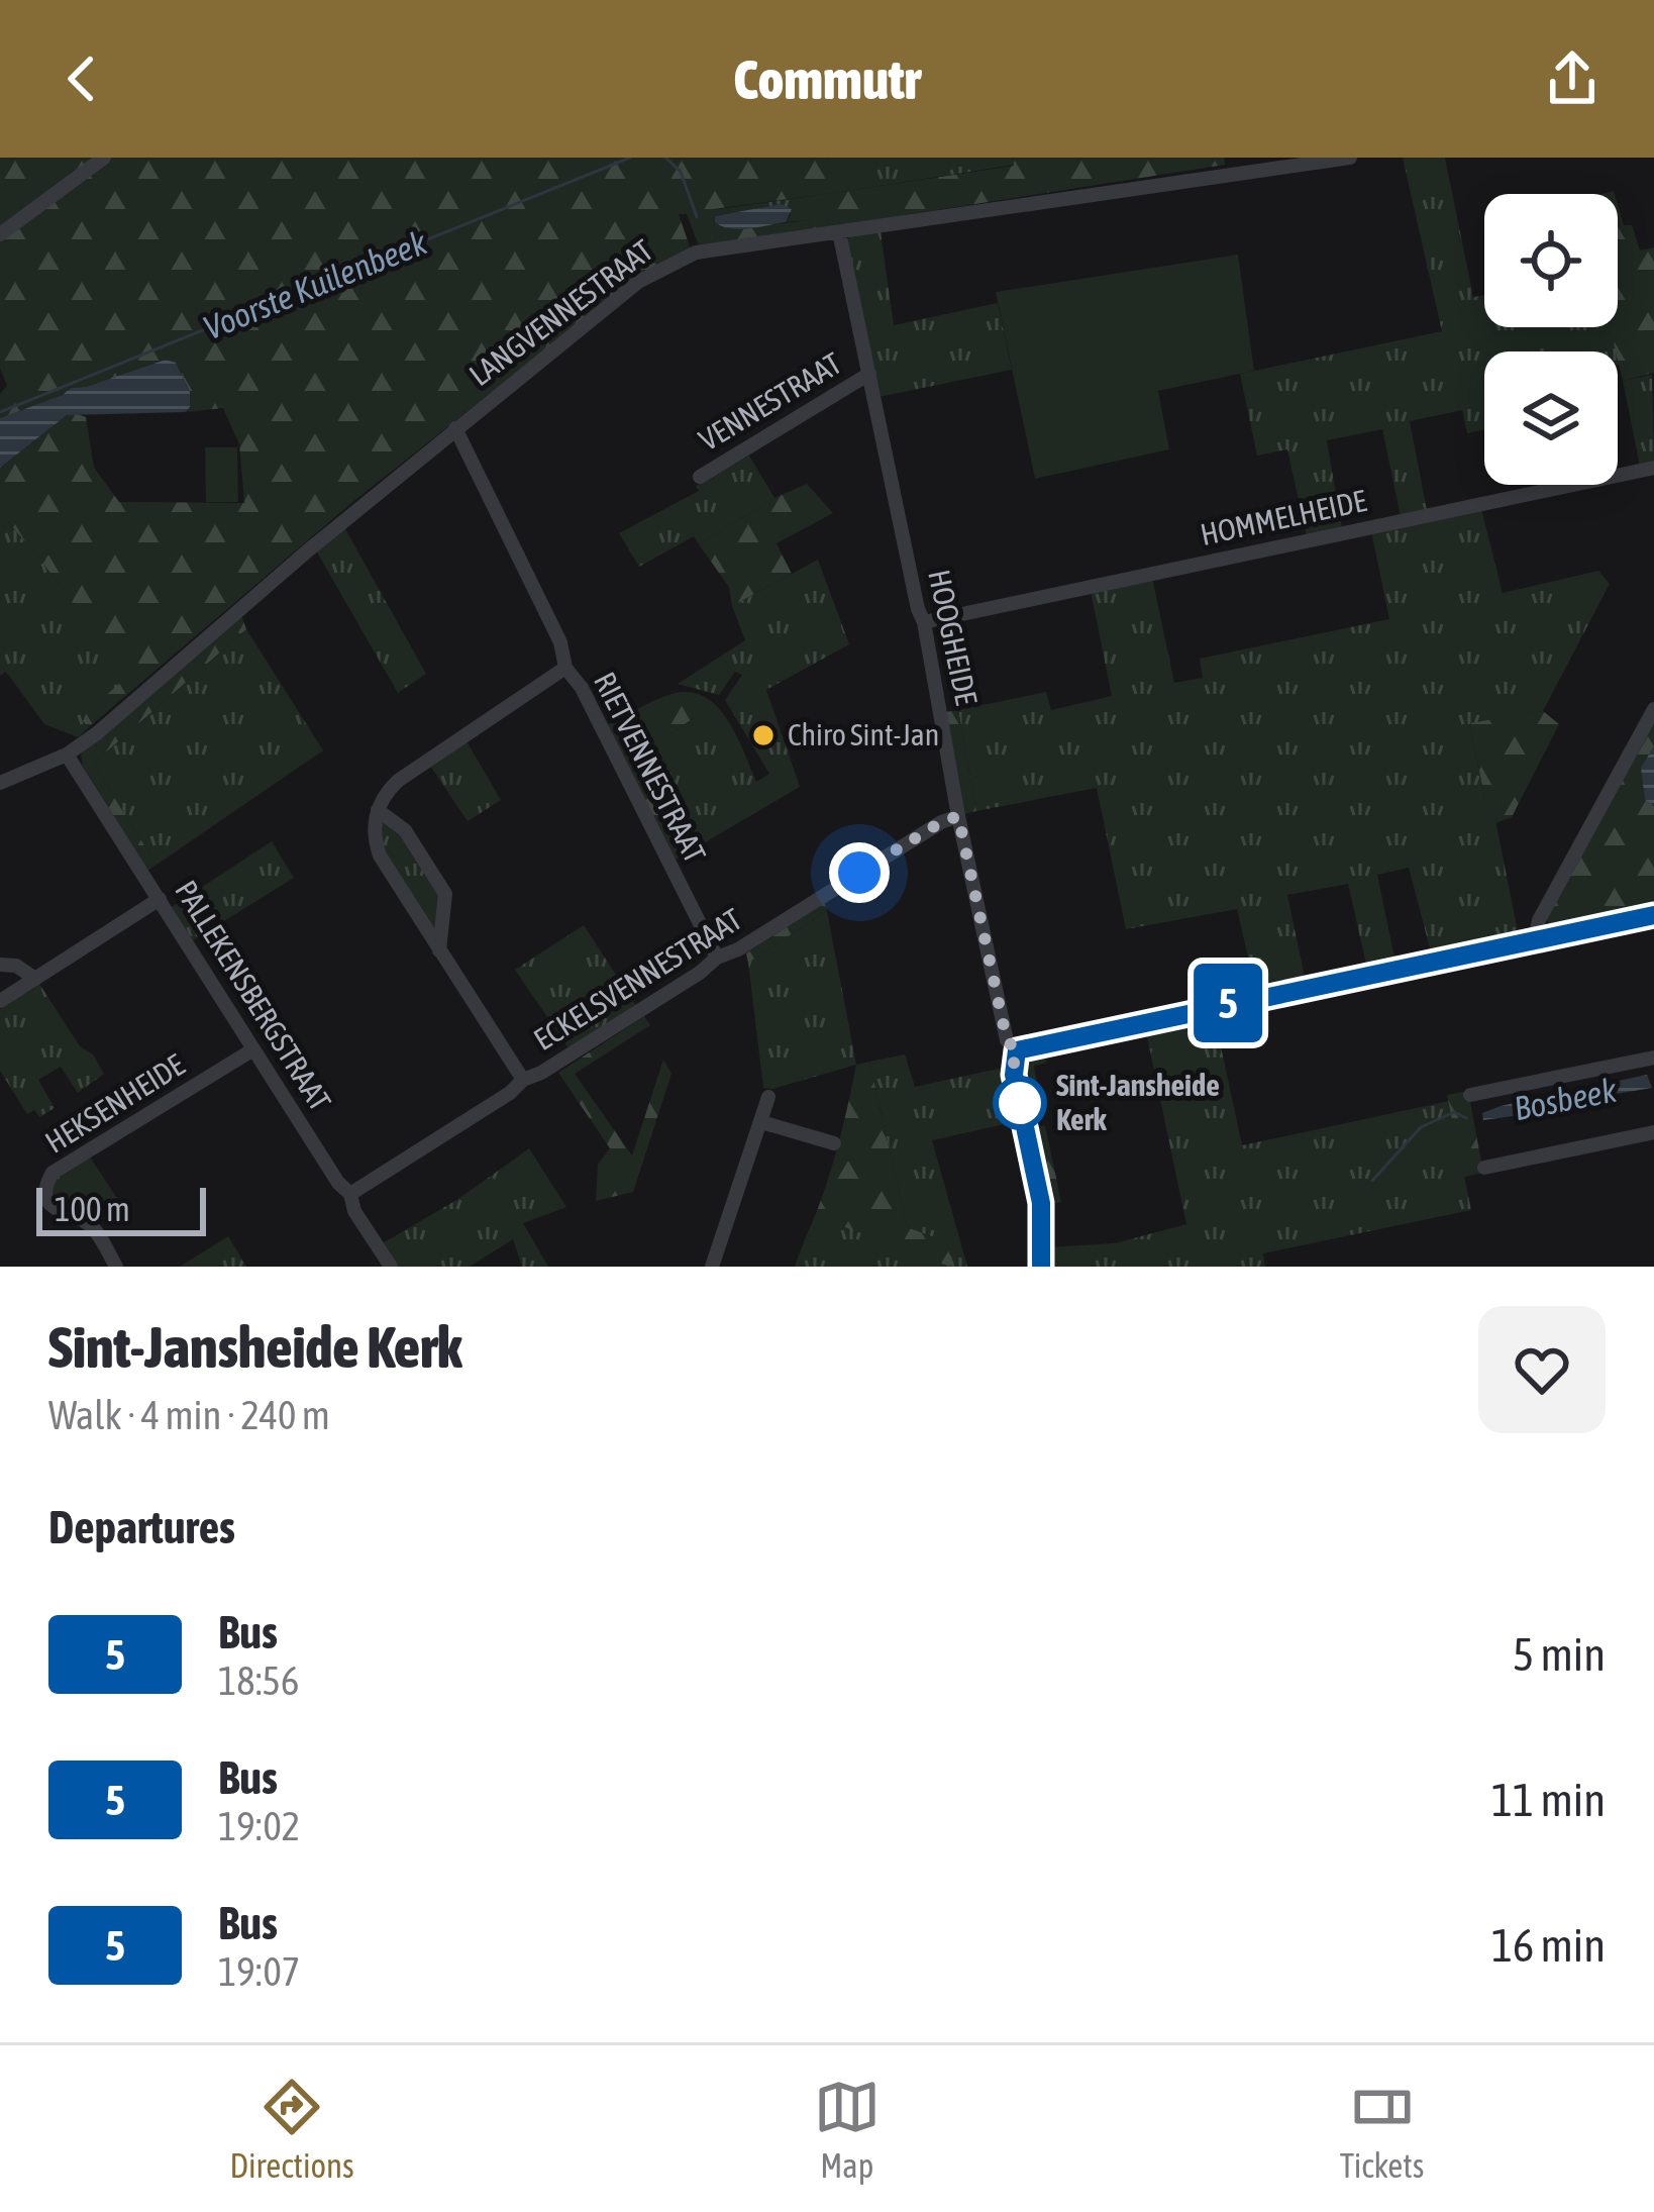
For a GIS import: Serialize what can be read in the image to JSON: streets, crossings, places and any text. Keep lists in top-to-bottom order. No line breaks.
{"streets":{"street":["LANGVENNESTRAAT","VENNESTRAAT","HOMMELHEIDE","HOOGHEIDE","RIETVENNESTRAAT","ECKELSVENNESTRAAT","PALLEKENSBERGSTRAAT","HEKSENHEIDE"]},"crossings":[["LANGVENNESTRAAT","HOOGHEIDE"],["LANGVENNESTRAAT","RIETVENNESTRAAT"],["LANGVENNESTRAAT","PALLEKENSBERGSTRAAT"],["VENNESTRAAT","HOOGHEIDE"],["HOMMELHEIDE","HOOGHEIDE"],["HOOGHEIDE","ECKELSVENNESTRAAT"],["RIETVENNESTRAAT","ECKELSVENNESTRAAT"],["ECKELSVENNESTRAAT","PALLEKENSBERGSTRAAT"],["PALLEKENSBERGSTRAAT","HEKSENHEIDE"]],"water":["Voorste Kuilenbeek","Bosbeek"],"places":["Chiro Sint-Jan","Sint-Jansheide Kerk"],"lines":["bus line 5"],"scale_bar":"100 m","page":{"header":"Commutr","on_map":"5","scale":"100 m","heading":[["Sint-Jansheide Kerk","Walk · 4 min · 240 m"],"Departures"],"list":[{"mark":"5","name":"Bus","note":"18:56","value":"5 min"},{"mark":"5","name":"Bus","note":"19:02","value":"11 min"},{"mark":"5","name":"Bus","note":"19:07","value":"16 min"}],"tabs":["Directions","Map","Tickets"]}}
